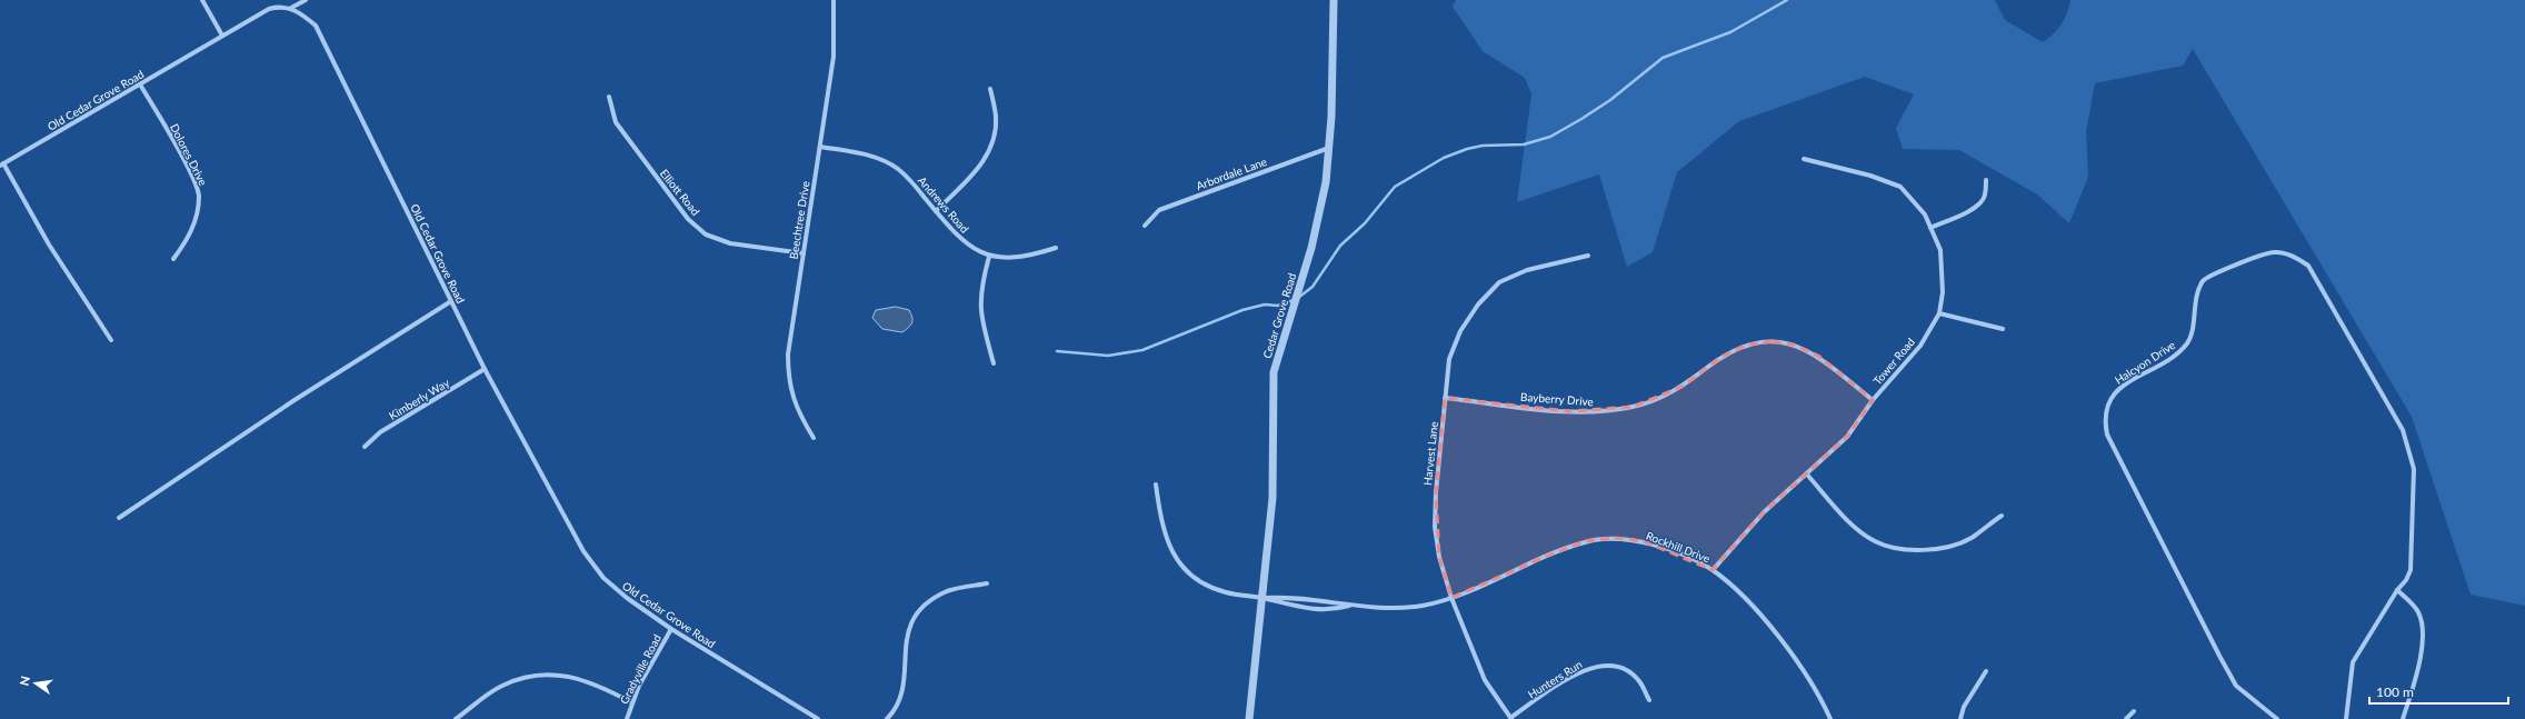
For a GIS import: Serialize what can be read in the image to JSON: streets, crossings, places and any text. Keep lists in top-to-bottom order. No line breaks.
{"streets":{"street":["Old Cedar Grove Road","Dolores Drive","Arbordale Lane","Elliott Road","Andrews Road","Beechtree Drive","Cedar Grove Road","Tower Road","Halcyon Drive","Kimberly Way","Bayberry Drive","Harvest Lane","Rockhill Drive","Gradyville Road","Hunters Run"]},"crossings":[["Old Cedar Grove Road","Dolores Drive"],["Old Cedar Grove Road","Kimberly Way"],["Old Cedar Grove Road","Gradyville Road"],["Arbordale Lane","Cedar Grove Road"],["Elliott Road","Beechtree Drive"],["Andrews Road","Beechtree Drive"],["Cedar Grove Road","Rockhill Drive"],["Tower Road","Bayberry Drive"],["Tower Road","Rockhill Drive"],["Bayberry Drive","Harvest Lane"],["Harvest Lane","Rockhill Drive"],["Harvest Lane","Hunters Run"]],"scale_bar":"100 m","north":"left"}
